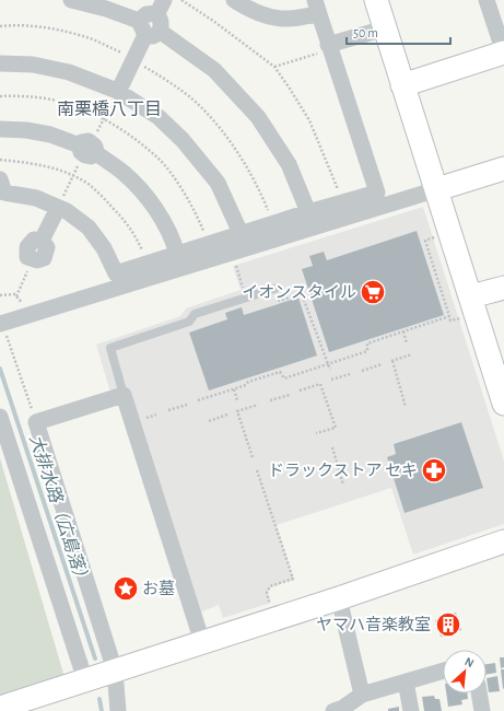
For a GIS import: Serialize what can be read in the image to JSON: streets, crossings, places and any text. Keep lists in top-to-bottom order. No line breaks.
{"districts":["南栗橋八丁目"],"water":["大排水路（広島落）"],"places":{"supermarket":["イオンスタイル"],"pharmacy":["ドラックストア セキ"],"place":["お墓"],"building":["ヤマハ音楽教室"]},"scale_bar":"50 m","north":"top right"}
